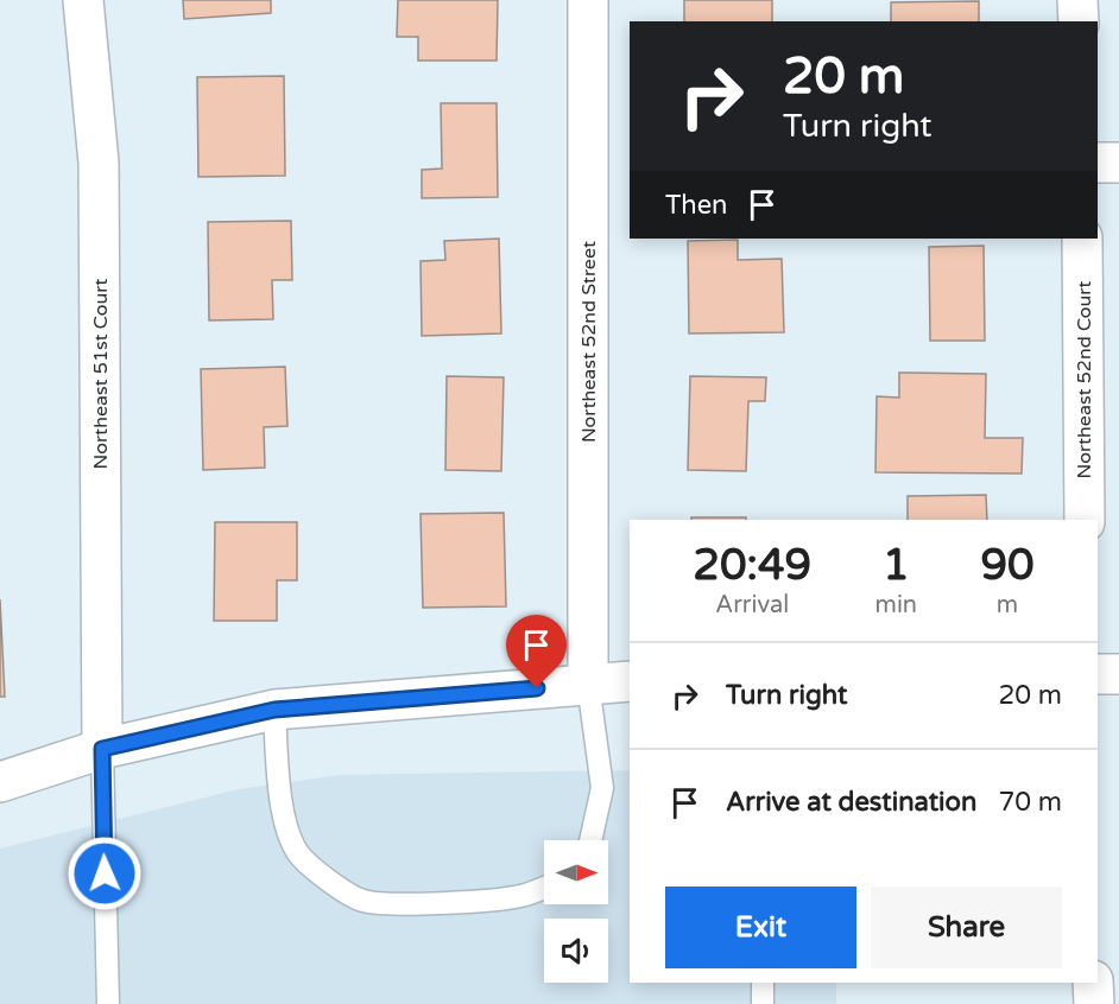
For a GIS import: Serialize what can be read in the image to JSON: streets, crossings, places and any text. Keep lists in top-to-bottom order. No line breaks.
{"streets":{"street":["Northeast 52nd Street","Northeast 51st Court","Northeast 52nd Court"]},"north":"right","page":{"turn":["20 m","Turn right"],"then":"Then","eta":["20:49","Arrival","1","min","90","m"],"list":[{"name":"Turn right","value":"20 m"},{"name":"Arrive at destination","value":"70 m"}],"buttons":["Exit","Share"]}}
